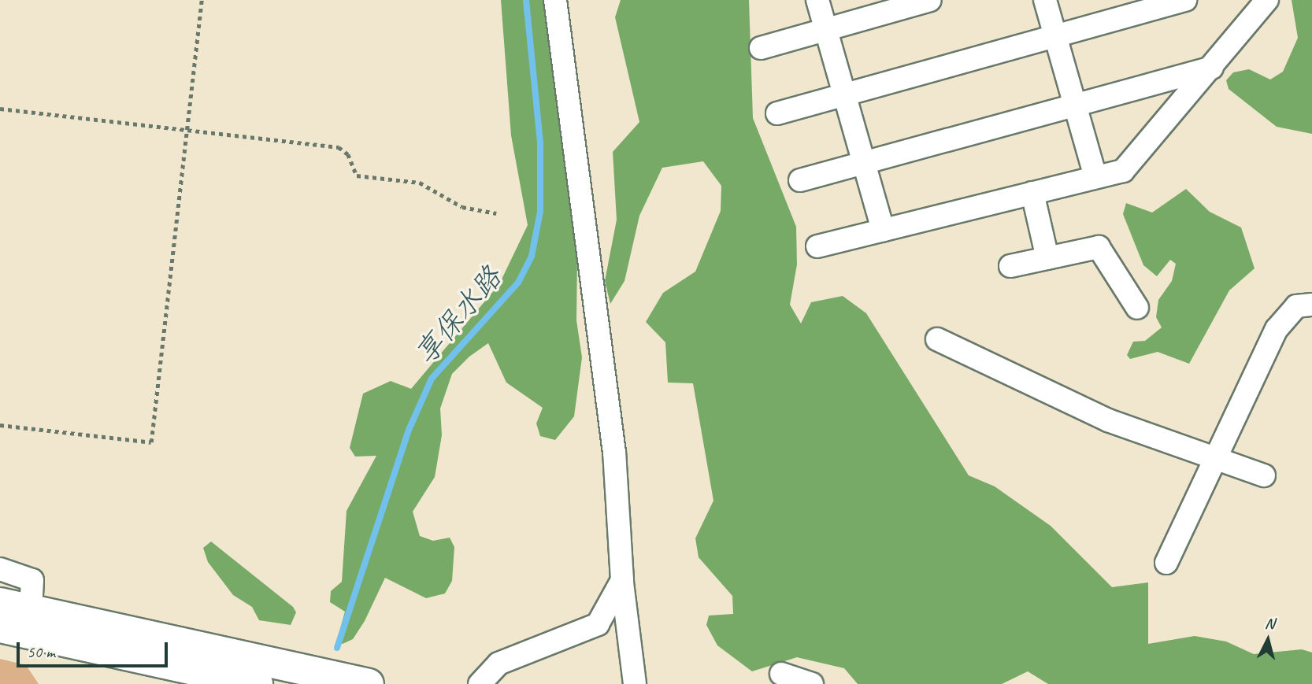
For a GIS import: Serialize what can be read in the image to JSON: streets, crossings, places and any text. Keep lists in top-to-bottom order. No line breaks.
{"water":["享保水路"],"scale_bar":"50 m","north":"top"}
